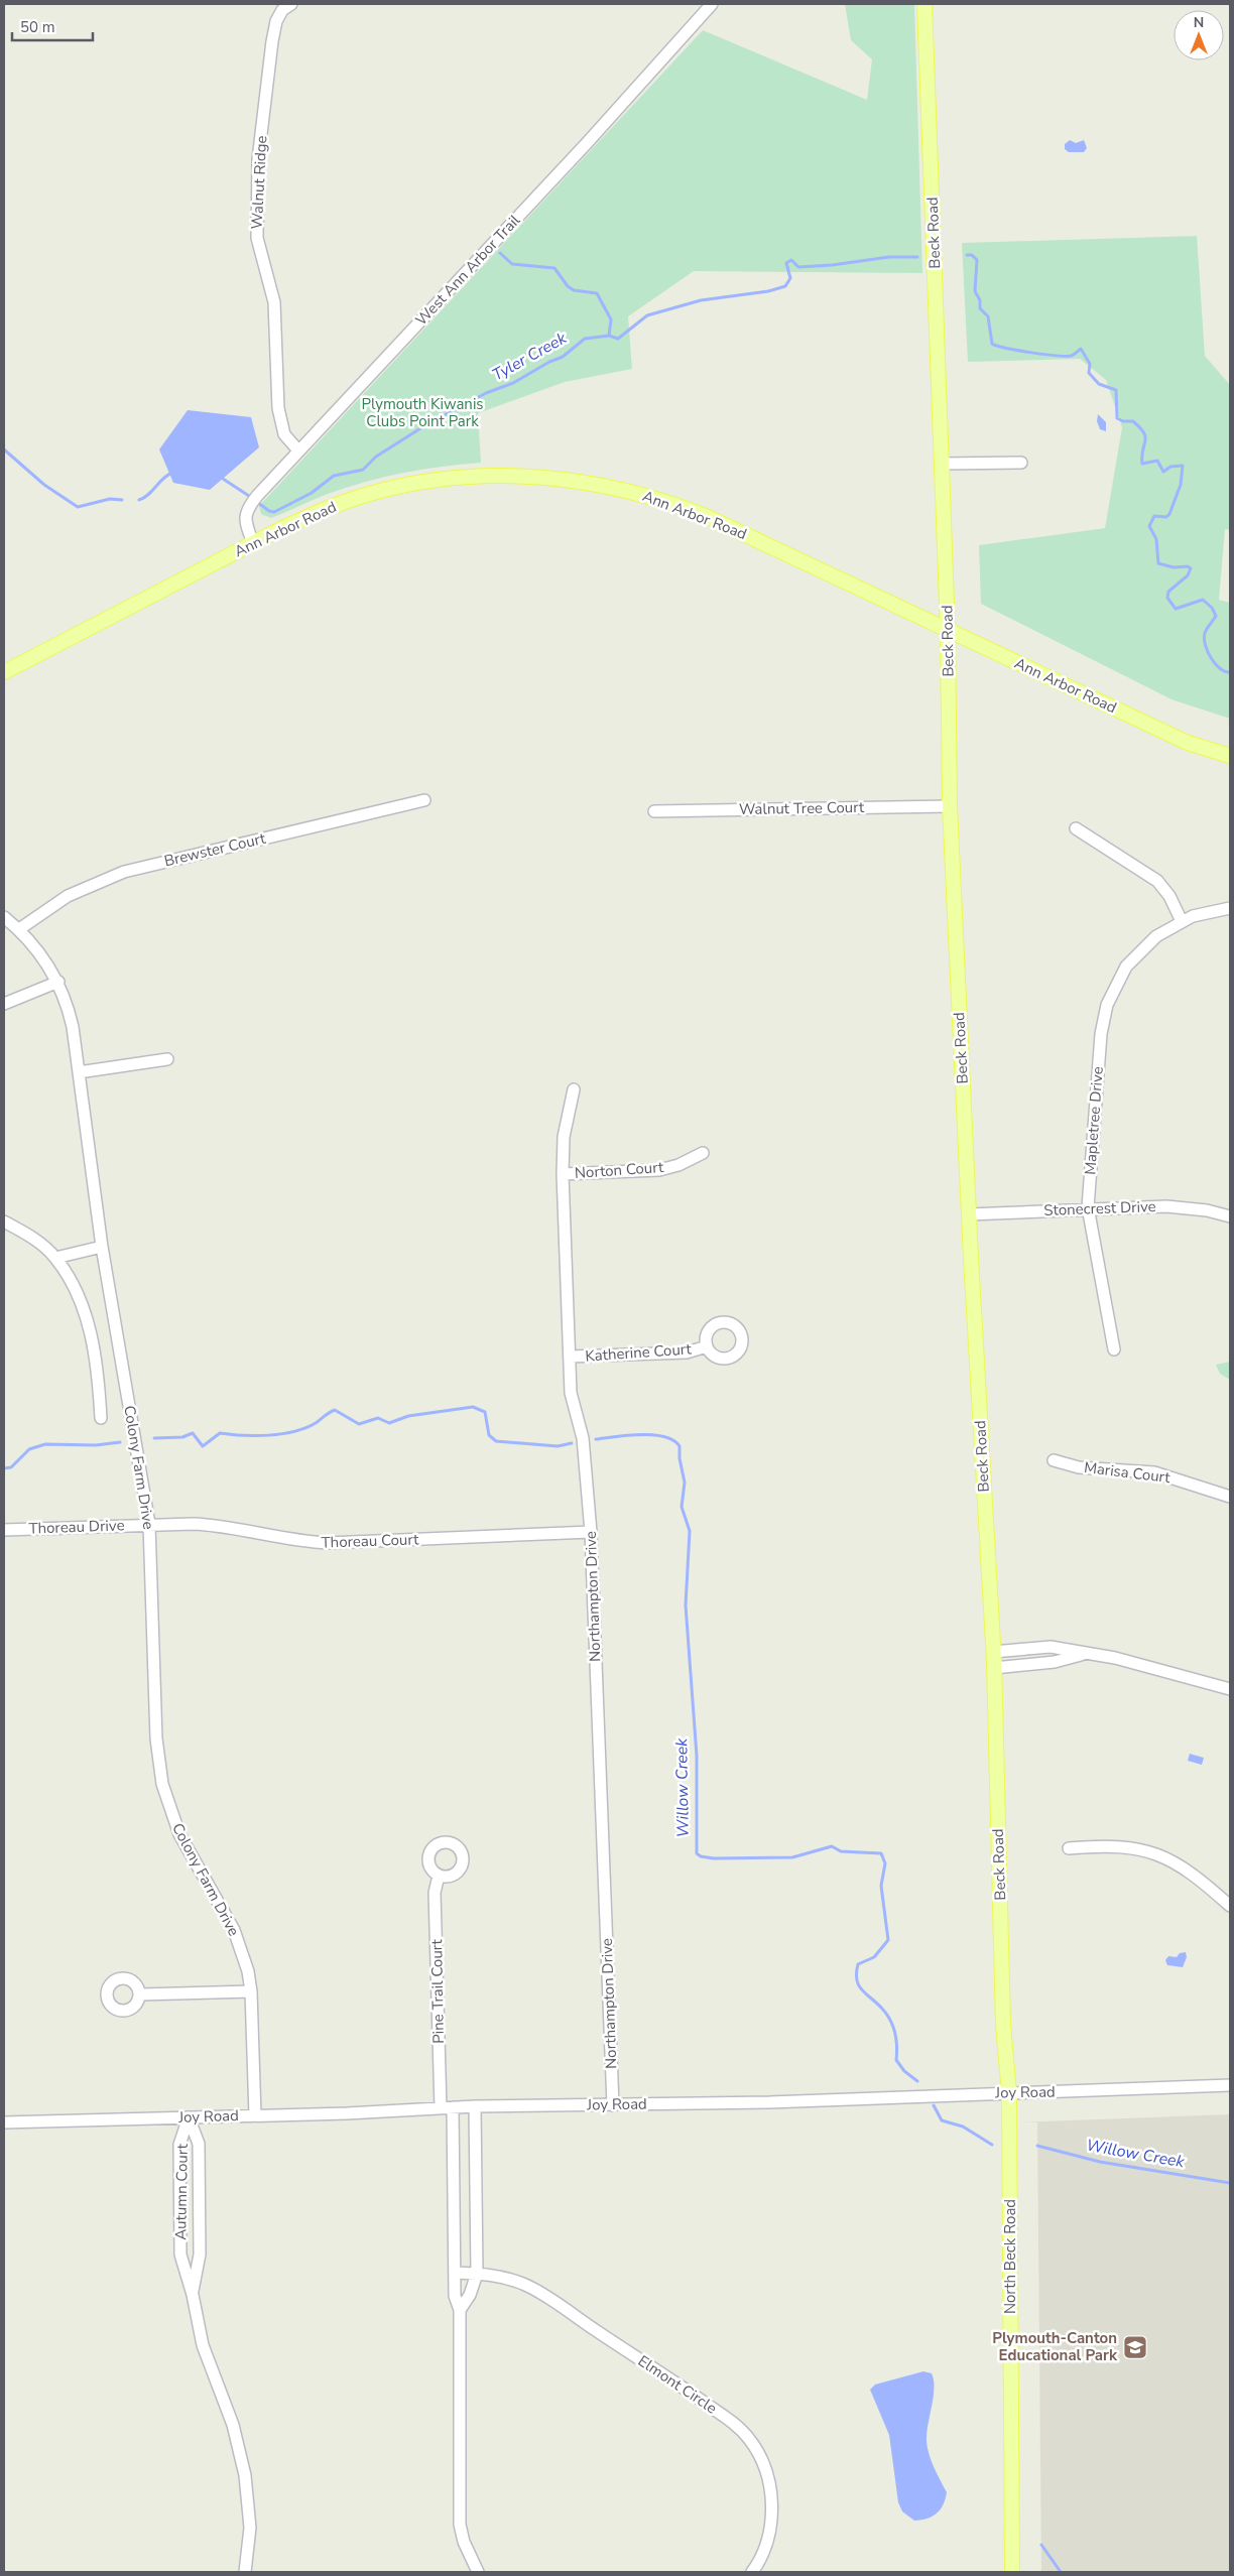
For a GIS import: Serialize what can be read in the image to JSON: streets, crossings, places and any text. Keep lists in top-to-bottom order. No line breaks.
{"streets":{"main road":["Beck Road","Ann Arbor Road","North Beck Road"],"street":["Walnut Ridge","West Ann Arbor Trail","Walnut Tree Court","Brewster Court","Mapletree Drive","Norton Court","Stonecrest Drive","Katherine Court","Colony Farm Drive","Marisa Court","Thoreau Drive","Thoreau Court","Northampton Drive","Pine Trail Court","Joy Road","Autumn Court","Elmont Circle"]},"crossings":[["Walnut Ridge","West Ann Arbor Trail"],["Beck Road","Ann Arbor Road"],["Beck Road","Walnut Tree Court"],["Beck Road","Stonecrest Drive"],["Beck Road","Joy Road"],["Beck Road","North Beck Road"],["West Ann Arbor Trail","Ann Arbor Road"],["Brewster Court","Colony Farm Drive"],["Mapletree Drive","Stonecrest Drive"],["Norton Court","Northampton Drive"],["Katherine Court","Northampton Drive"],["Colony Farm Drive","Thoreau Drive"],["Colony Farm Drive","Thoreau Court"],["Colony Farm Drive","Joy Road"],["Thoreau Drive","Thoreau Court"],["Thoreau Court","Northampton Drive"],["Northampton Drive","Joy Road"],["Pine Trail Court","Joy Road"],["Joy Road","Autumn Court"],["Joy Road","North Beck Road"]],"water":["Tyler Creek","Willow Creek"],"parks":["Plymouth Kiwanis Clubs Point Park"],"places":{"school or university":["Plymouth-Canton Educational Park"]},"scale_bar":"50 m","north":"top"}
